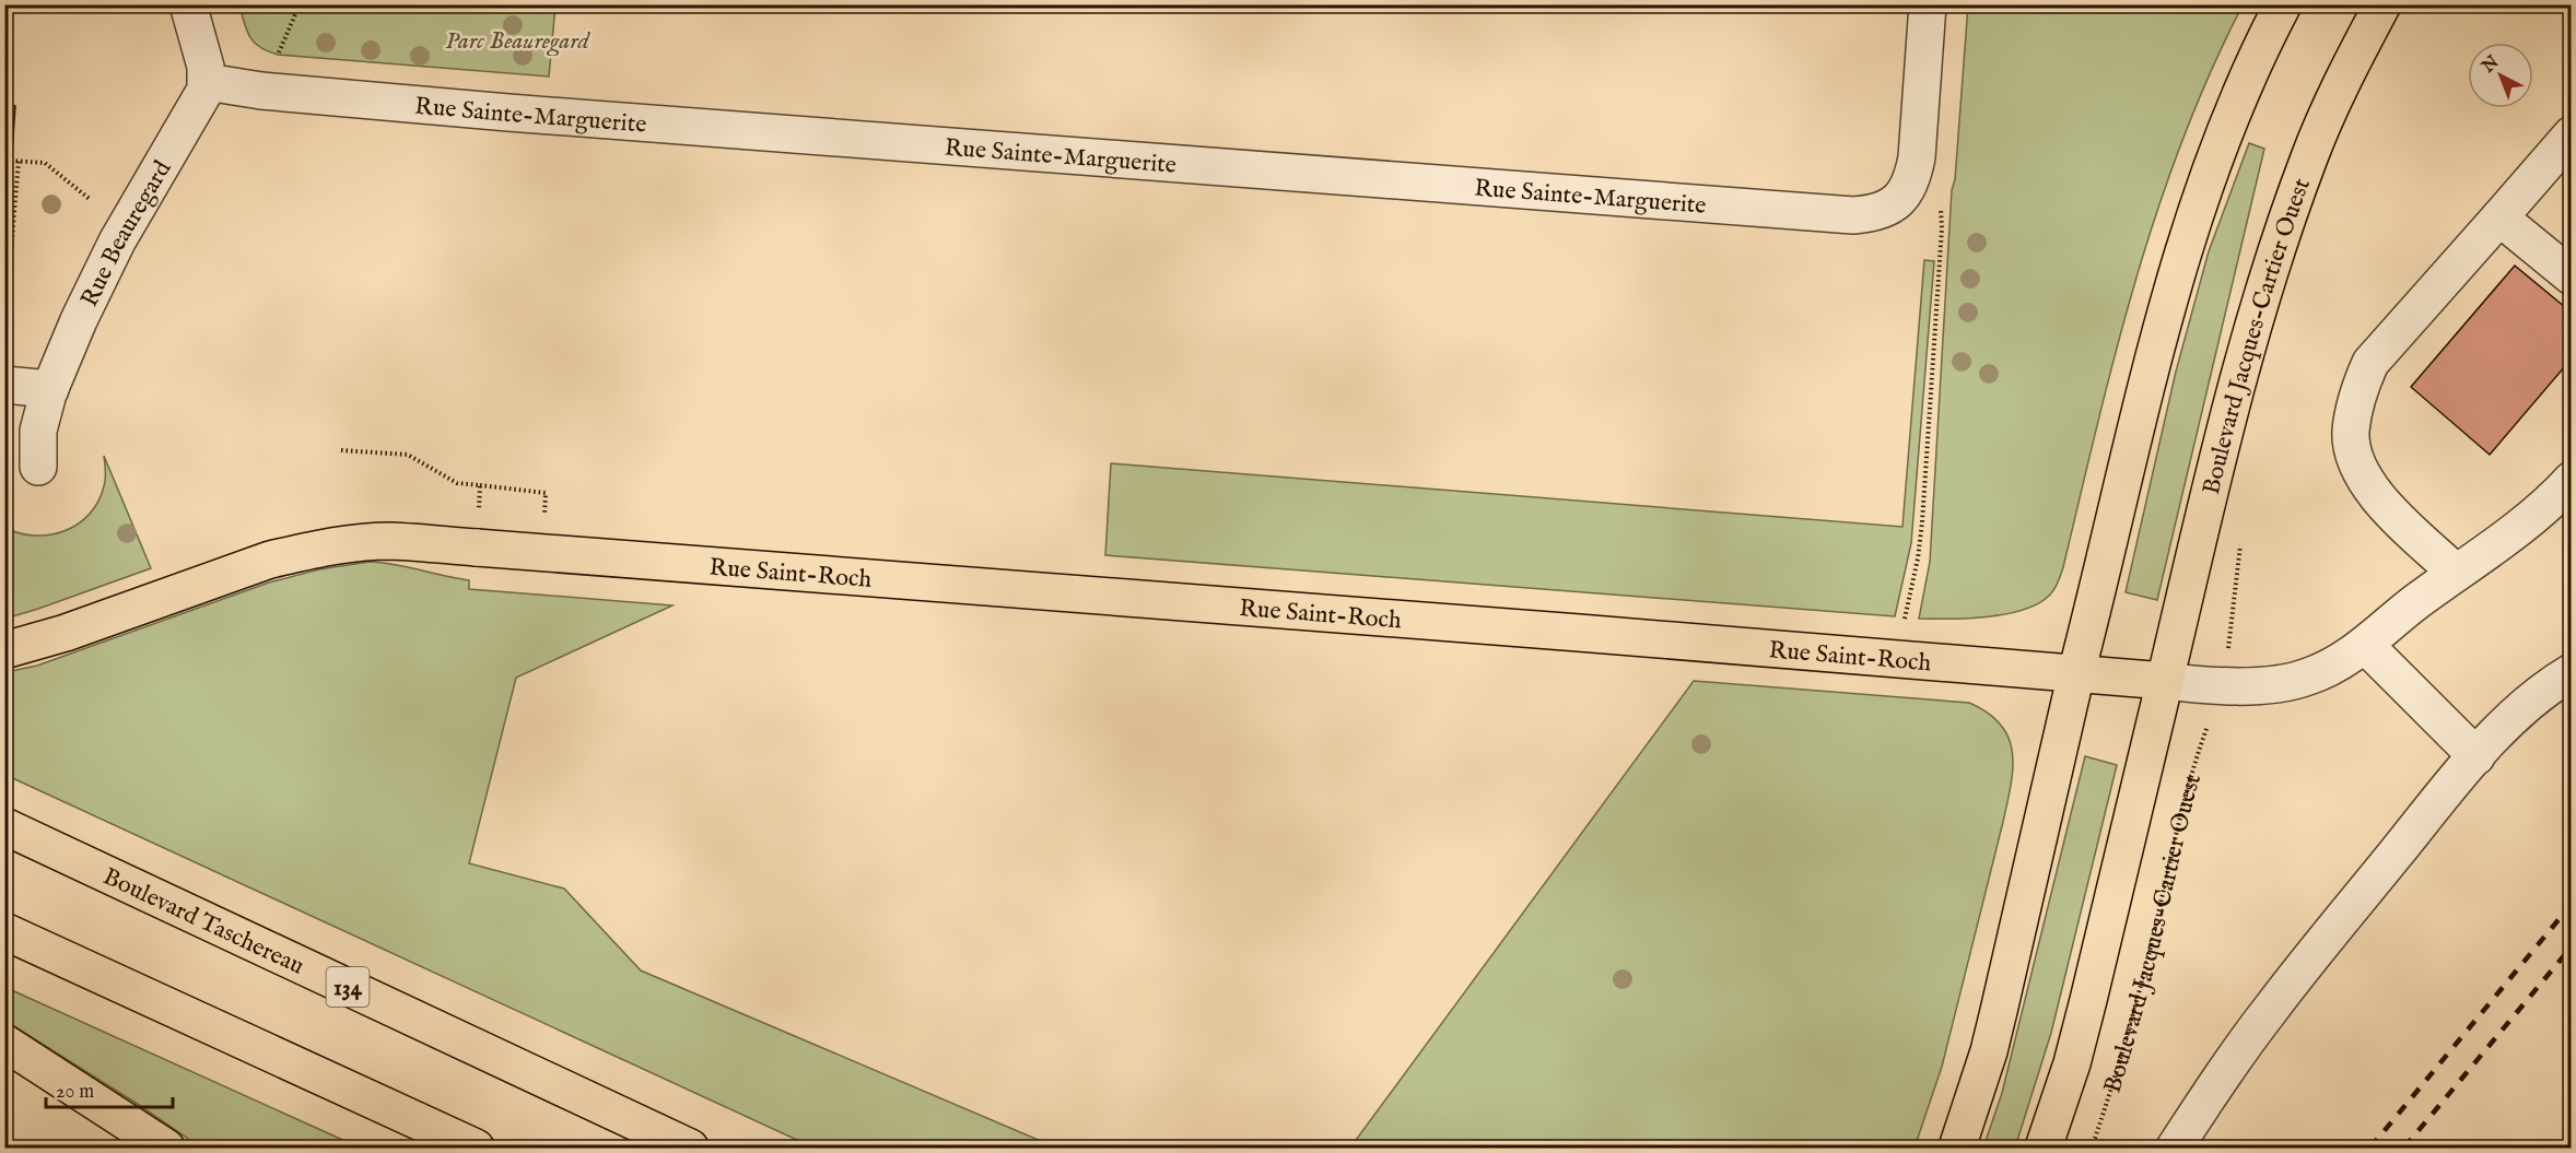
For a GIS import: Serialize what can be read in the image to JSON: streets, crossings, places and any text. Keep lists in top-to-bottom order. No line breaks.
{"streets":{"main road":["Boulevard Jacques-Cartier Ouest","Rue Saint-Roch","Boulevard Taschereau","134"],"street":["Rue Sainte-Marguerite","Rue Beauregard"]},"crossings":[["Rue Sainte-Marguerite","Rue Beauregard"],["Boulevard Jacques-Cartier Ouest","Rue Saint-Roch"]],"parks":["Parc Beauregard"],"scale_bar":"20 m","north":"top left"}
